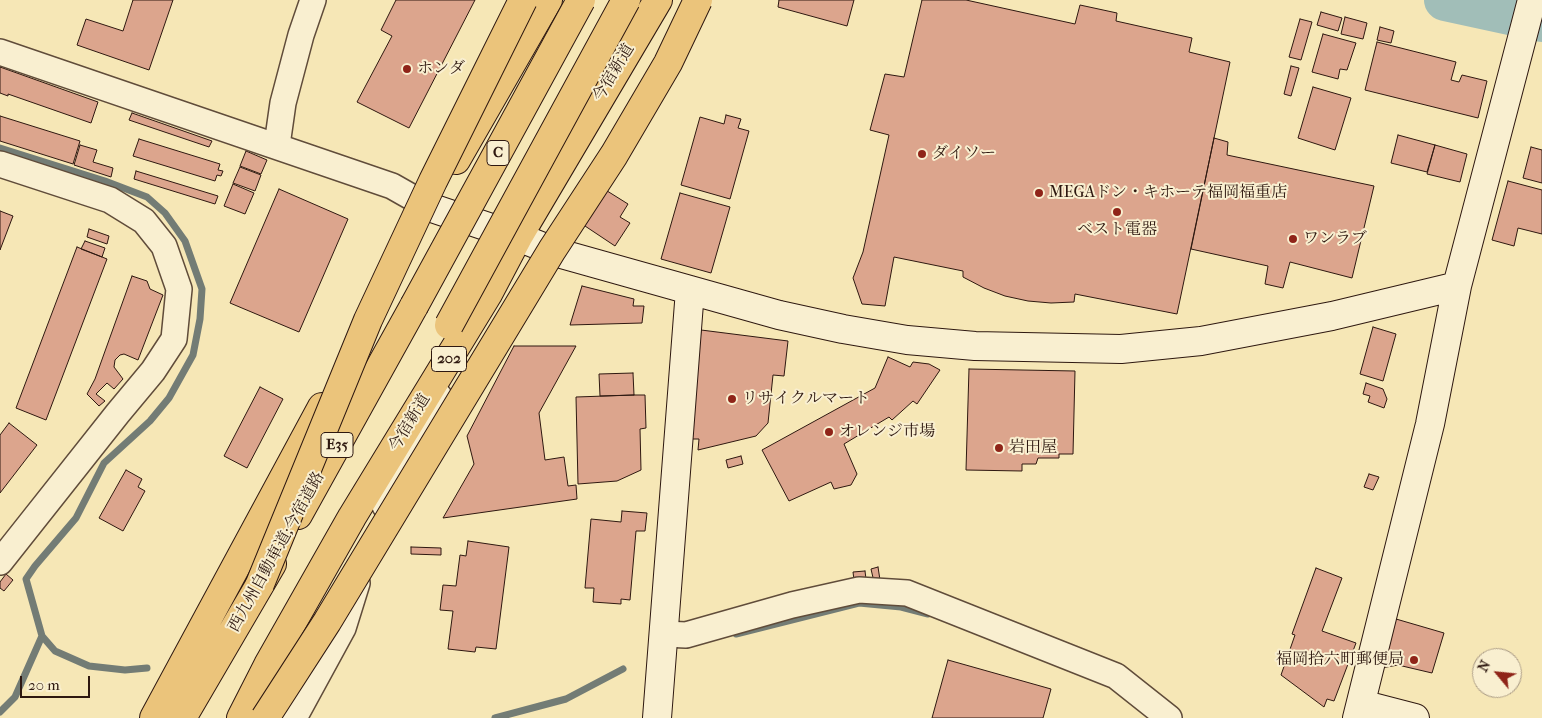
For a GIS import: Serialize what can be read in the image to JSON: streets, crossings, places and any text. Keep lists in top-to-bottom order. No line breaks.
{"streets":{"highway":["今宿新道","C","202","E35","西九州自動車道;今宿道路"]},"crossings":[["C","西九州自動車道;今宿道路"]],"places":["ホンダ","ダイソー","MEGAドン・キホーテ福岡福重店","ベスト電器","ワンラブ","リサイクルマート","オレンジ市場","岩田屋","福岡拾六町郵便局"],"scale_bar":"20 m","north":"top left"}
